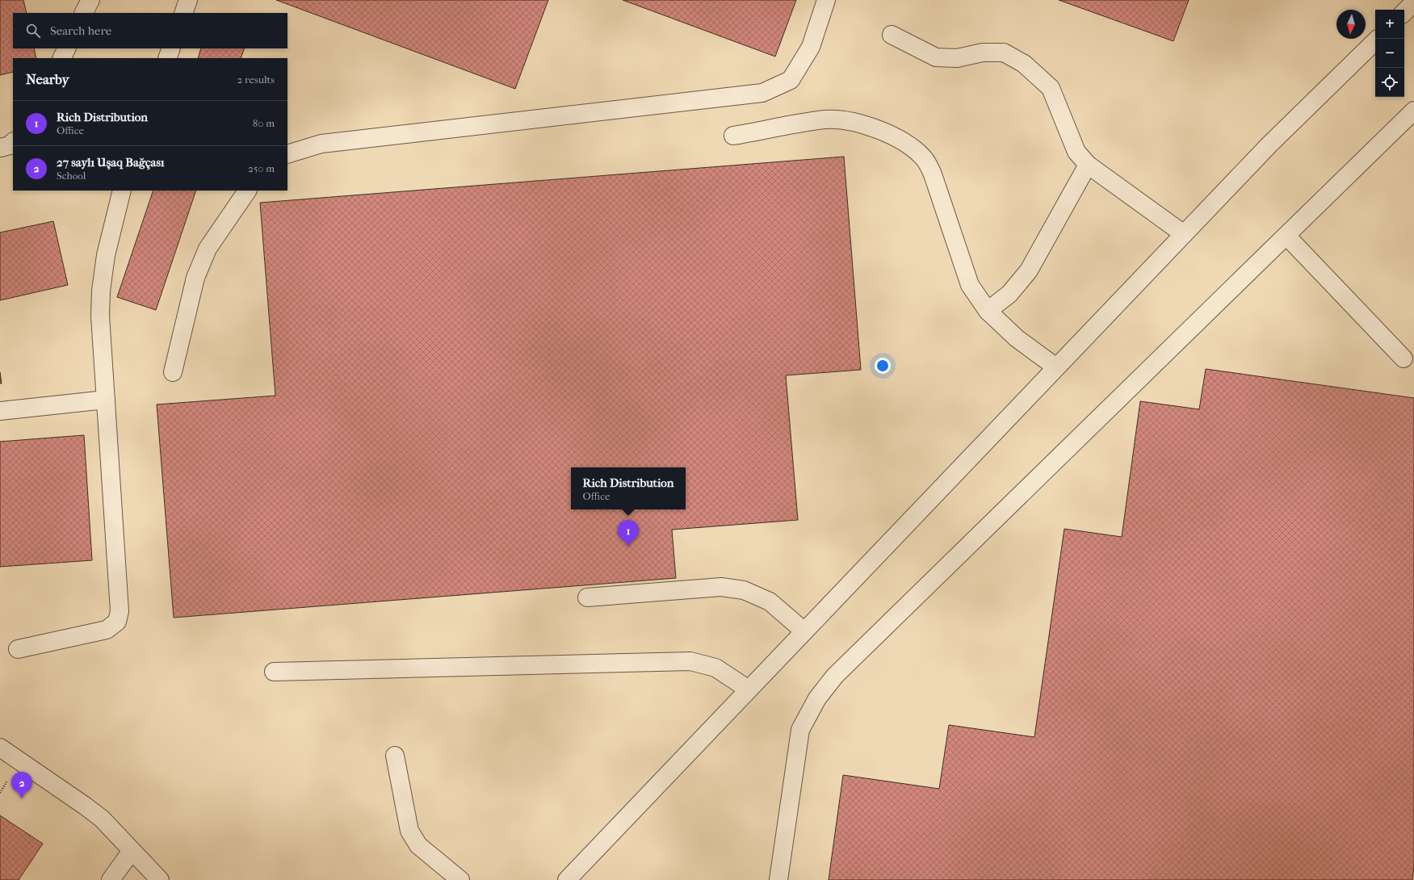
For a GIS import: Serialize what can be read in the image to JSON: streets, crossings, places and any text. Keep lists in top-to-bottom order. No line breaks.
{"north":"bottom","page":{"map_buttons":["+","−"],"search":"Search here","heading":["Nearby","2 results"],"list":[{"mark":"1","name":"Rich Distribution","note":"Office","value":"80 m"},{"mark":"2","name":"27 saylı Uşaq Bağçası","note":"School","value":"250 m"}],"popup":["Rich Distribution","Office"],"pins":["1","2"]}}
